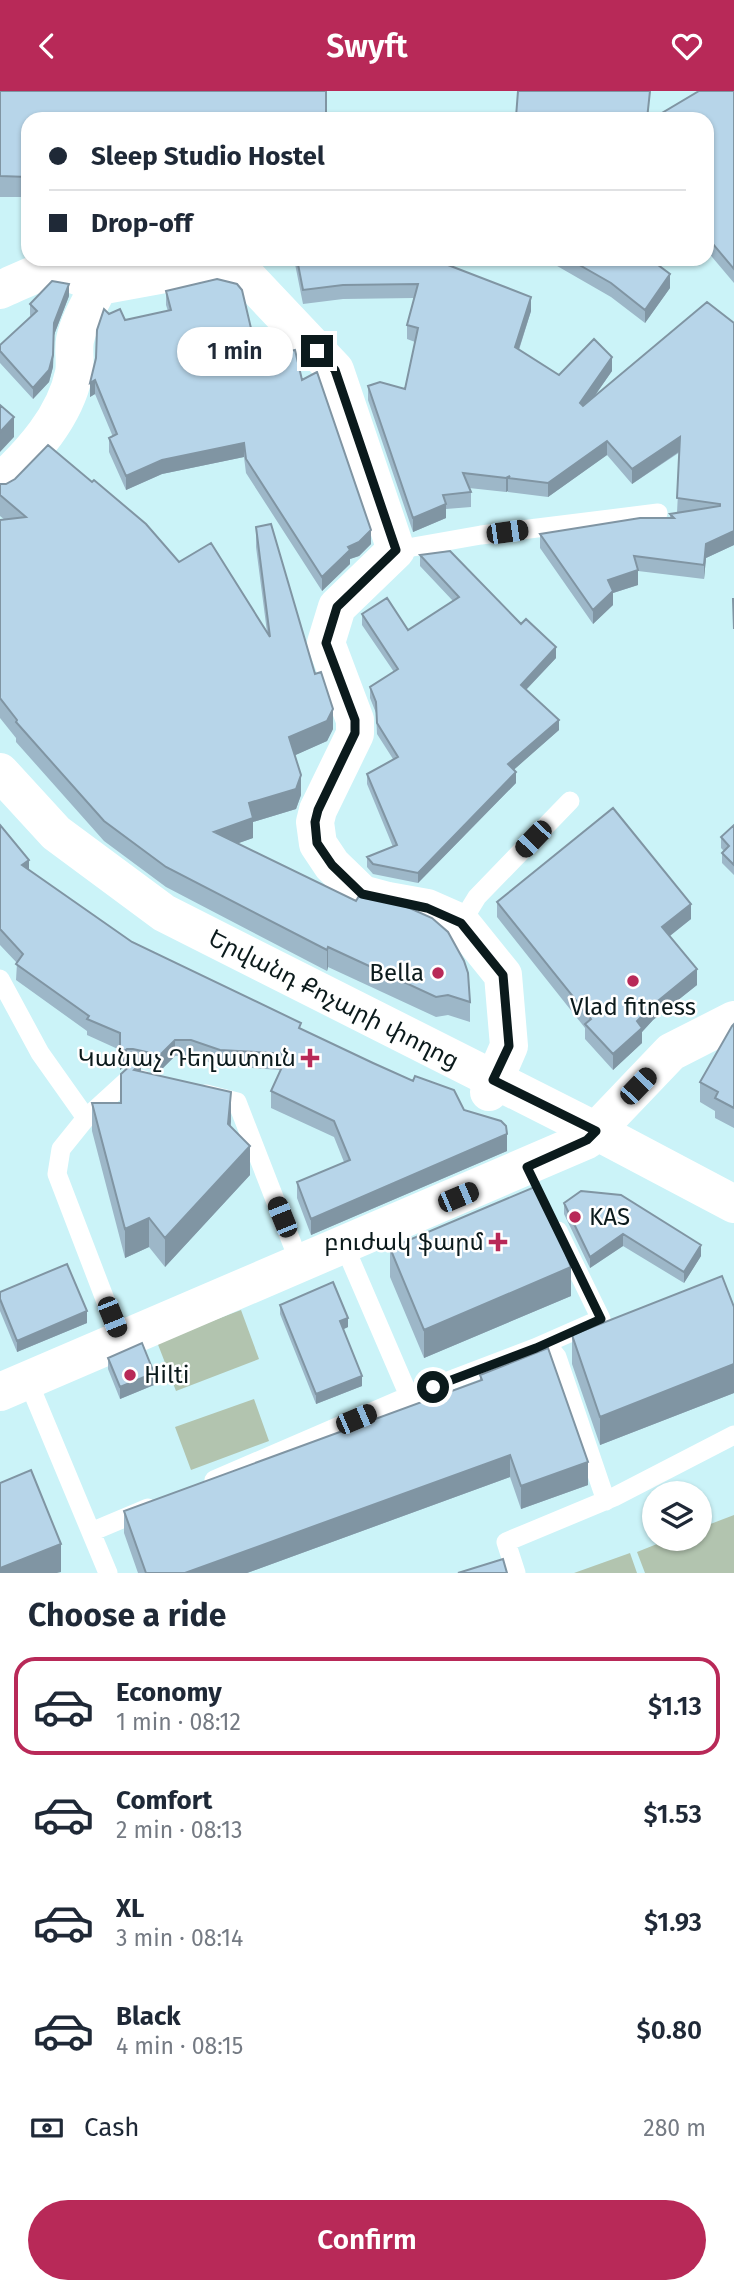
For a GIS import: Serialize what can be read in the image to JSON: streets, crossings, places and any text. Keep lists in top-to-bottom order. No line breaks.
{"streets":{"street":["Երվանդ Քոչարի փողոց"]},"places":{"other":["Bella","Vlad fitness","KAS","Hilti"],"health":["Կանաչ Դեղատուն","բուժակ ֆարմ"]},"page":{"header":"Swyft","banner":["Sleep Studio Hostel","Drop-off"],"bubble":"1 min","heading":"Choose a ride","list":[{"name":"Economy","note":"1 min · 08:12","value":"$1.13"},{"name":"Comfort","note":"2 min · 08:13","value":"$1.53"},{"name":"XL","note":"3 min · 08:14","value":"$1.93"},{"name":"Black","note":"4 min · 08:15","value":"$0.80"}],"pay":["Cash","280 m"],"buttons":"Confirm"}}
